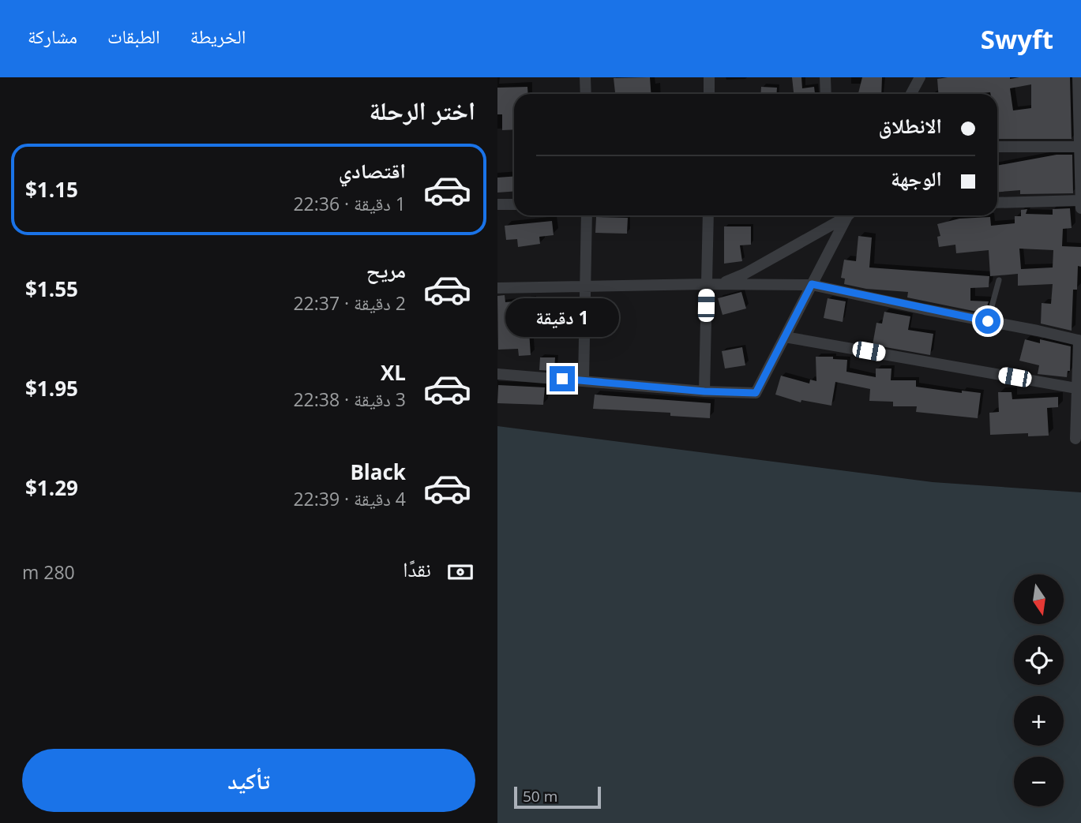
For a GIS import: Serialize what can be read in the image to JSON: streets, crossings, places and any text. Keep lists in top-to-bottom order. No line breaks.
{"scale_bar":"50 m","north":"bottom","page":{"header":"Swyft","nav":["الخريطة","الطبقات","مشاركة"],"heading":"اختر الرحلة","banner":["الانطلاق","الوجهة"],"list":[{"name":"اقتصادي","note":"1 دقيقة · 22:36","value":"$1.15"},{"name":"مريح","note":"2 دقيقة · 22:37","value":"$1.55"},{"name":"XL","note":"3 دقيقة · 22:38","value":"$1.95"},{"name":"Black","note":"4 دقيقة · 22:39","value":"$1.29"}],"bubble":"1 دقيقة","pay":["نقدًا","280 m"],"map_buttons":["+","−"],"buttons":"تأكيد","scale":"50 m"}}
